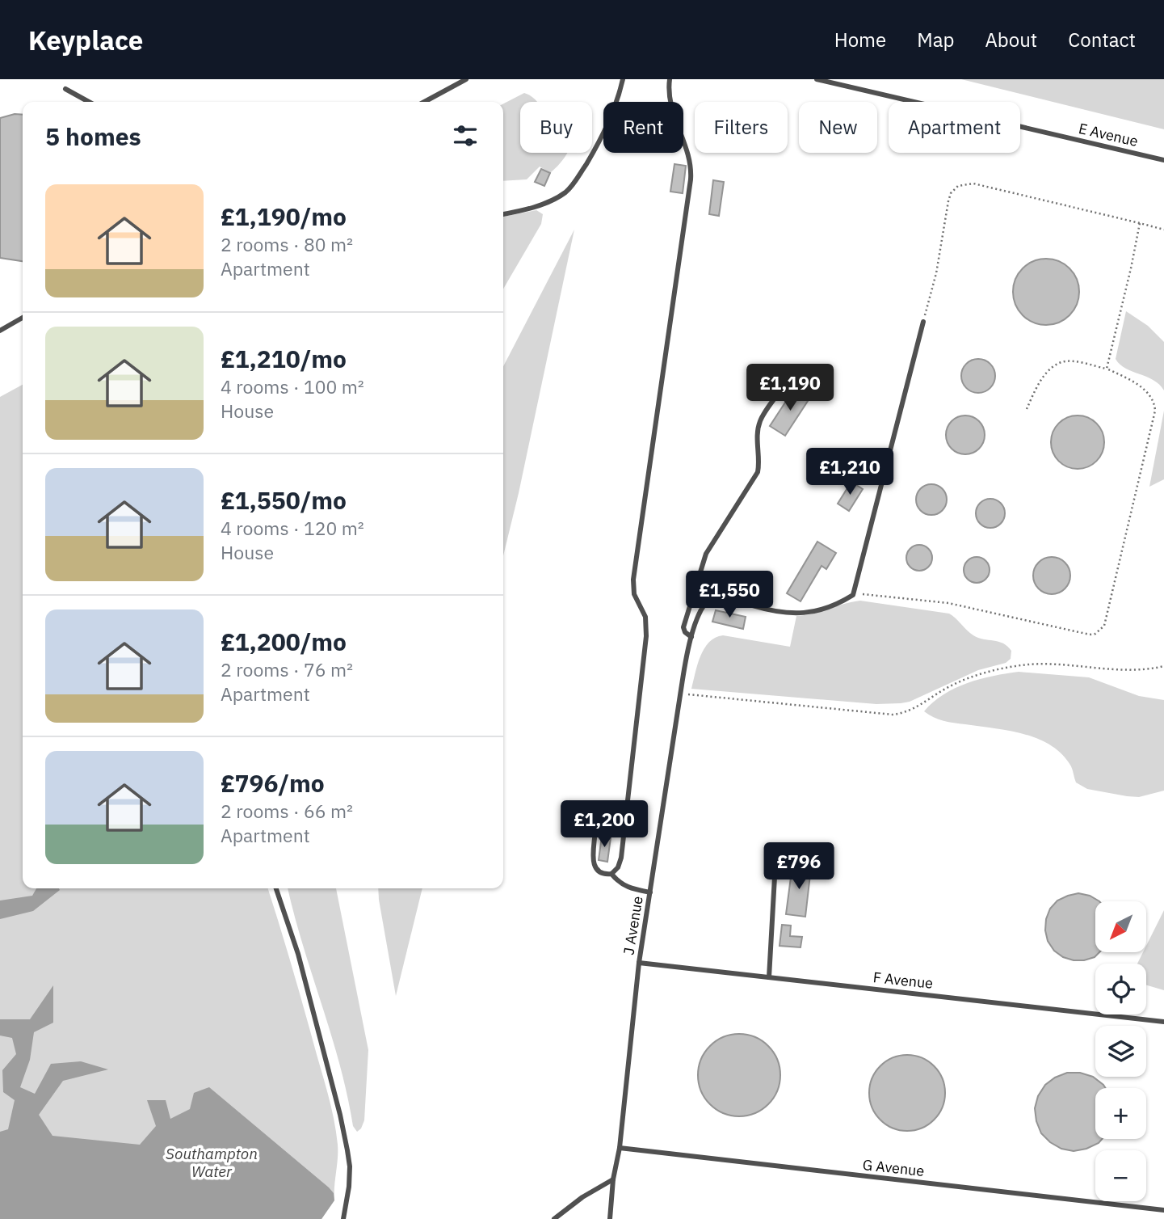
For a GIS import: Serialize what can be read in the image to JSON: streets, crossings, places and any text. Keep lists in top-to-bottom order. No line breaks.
{"streets":{"lane":["E Avenue","J Avenue","F Avenue","G Avenue"]},"crossings":[["J Avenue","F Avenue"],["J Avenue","G Avenue"]],"water":["Southampton Water"],"north":"bottom left","page":{"header":"Keyplace","nav":["Home","Map","About","Contact"],"chip":["Buy","Rent","Filters","New","Apartment"],"heading":"5 homes","list":[{"name":"£1,190/mo","note":"2 rooms · 80 m² · Apartment"},{"name":"£1,210/mo","note":"4 rooms · 100 m² · House"},{"name":"£1,550/mo","note":"4 rooms · 120 m² · House"},{"name":"£1,200/mo","note":"2 rooms · 76 m² · Apartment"},{"name":"£796/mo","note":"2 rooms · 66 m² · Apartment"}],"price":["£1,190","£1,210","£1,550","£1,200","£796"],"map_buttons":["+","−"]}}
